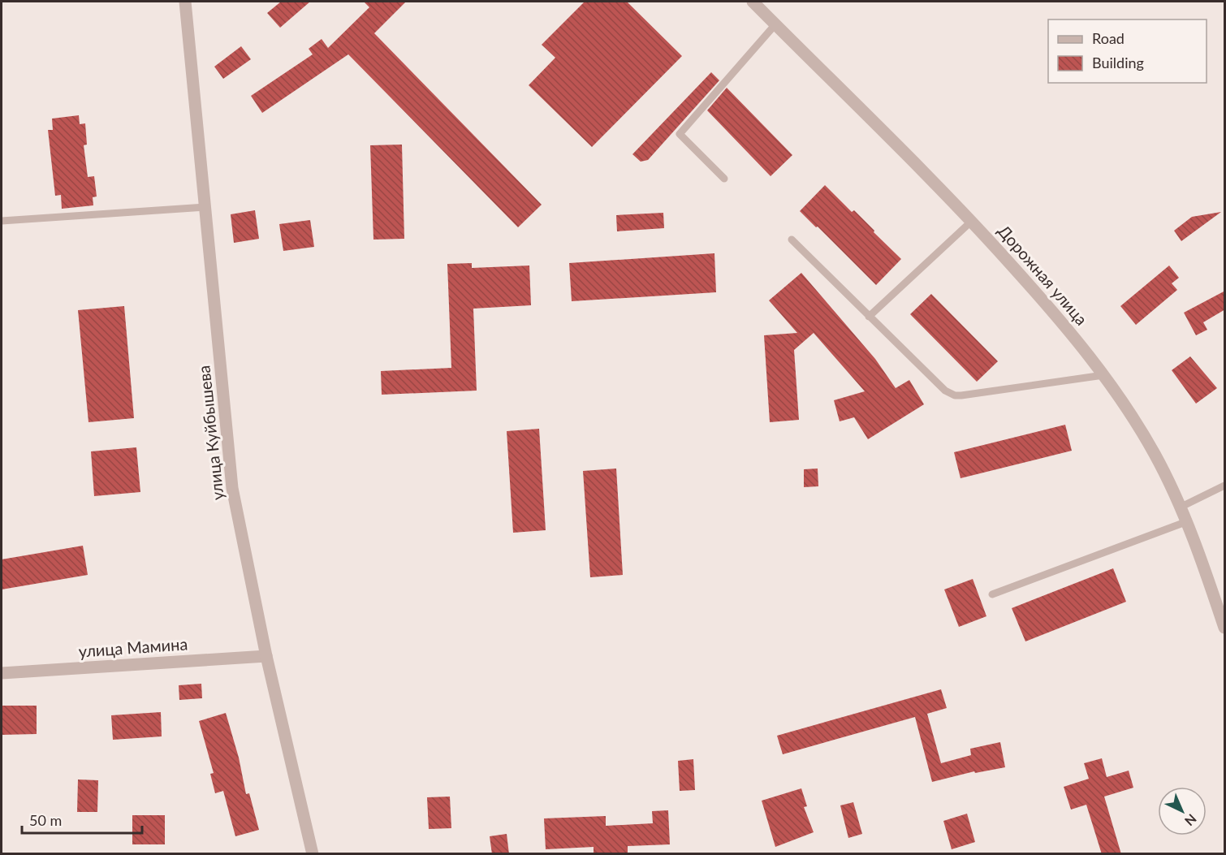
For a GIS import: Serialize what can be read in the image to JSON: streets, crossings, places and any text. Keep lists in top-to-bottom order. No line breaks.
{"streets":{"street":["Дорожная улица","улица Куйбышева","улица Мамина"]},"crossings":[["улица Куйбышева","улица Мамина"]],"legend":["Road","Building"],"scale_bar":"50 m","north":"bottom right"}
